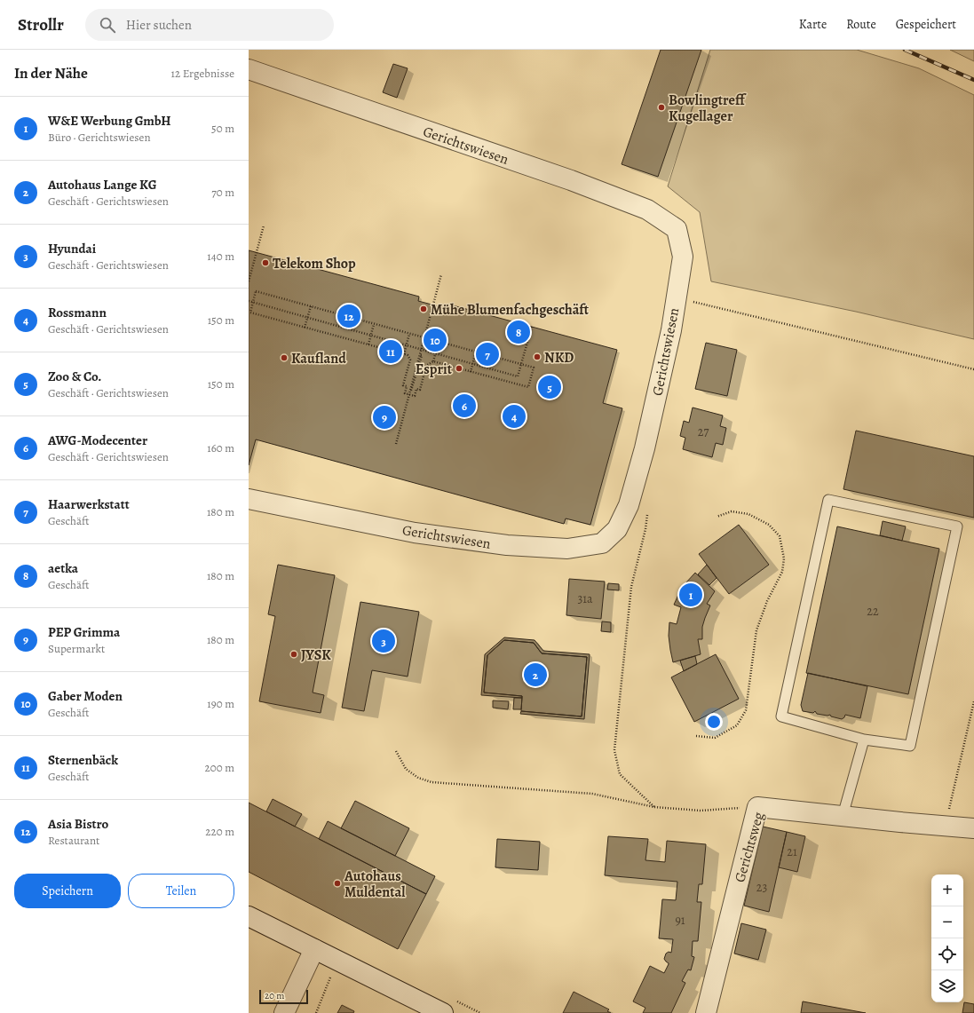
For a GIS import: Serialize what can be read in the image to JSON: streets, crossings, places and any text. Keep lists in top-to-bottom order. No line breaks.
{"streets":{"street":["Gerichtswiesen","Gerichtsweg"]},"places":["Bowlingtreff Kugellager","Telekom Shop","Mühe Blumenfachgeschäft","NKD","Kaufland","Esprit","JYSK","Autohaus Muldental"],"house_numbers":["27","31a","22","21","23","91"],"scale_bar":"20 m","page":{"header":"Strollr","search":"Hier suchen","nav":["Karte","Route","Gespeichert"],"heading":["In der Nähe","12 Ergebnisse"],"list":[{"mark":"1","name":"W&E Werbung GmbH","note":"Büro · Gerichtswiesen","value":"50 m"},{"mark":"2","name":"Autohaus Lange KG","note":"Geschäft · Gerichtswiesen","value":"70 m"},{"mark":"3","name":"Hyundai","note":"Geschäft · Gerichtswiesen","value":"140 m"},{"mark":"4","name":"Rossmann","note":"Geschäft · Gerichtswiesen","value":"150 m"},{"mark":"5","name":"Zoo & Co.","note":"Geschäft · Gerichtswiesen","value":"150 m"},{"mark":"6","name":"AWG-Modecenter","note":"Geschäft · Gerichtswiesen","value":"160 m"},{"mark":"7","name":"Haarwerkstatt","note":"Geschäft","value":"180 m"},{"mark":"8","name":"aetka","note":"Geschäft","value":"180 m"},{"mark":"9","name":"PEP Grimma","note":"Supermarkt","value":"180 m"},{"mark":"10","name":"Gaber Moden","note":"Geschäft","value":"190 m"},{"mark":"11","name":"Sternenbäck","note":"Geschäft","value":"200 m"},{"mark":"12","name":"Asia Bistro","note":"Restaurant","value":"220 m"}],"pins":["12","8","10","11","7","5","6","4","9","1","3","2"],"buttons":["Speichern","Teilen"],"map_buttons":["+","−"],"scale":"20 m"}}
